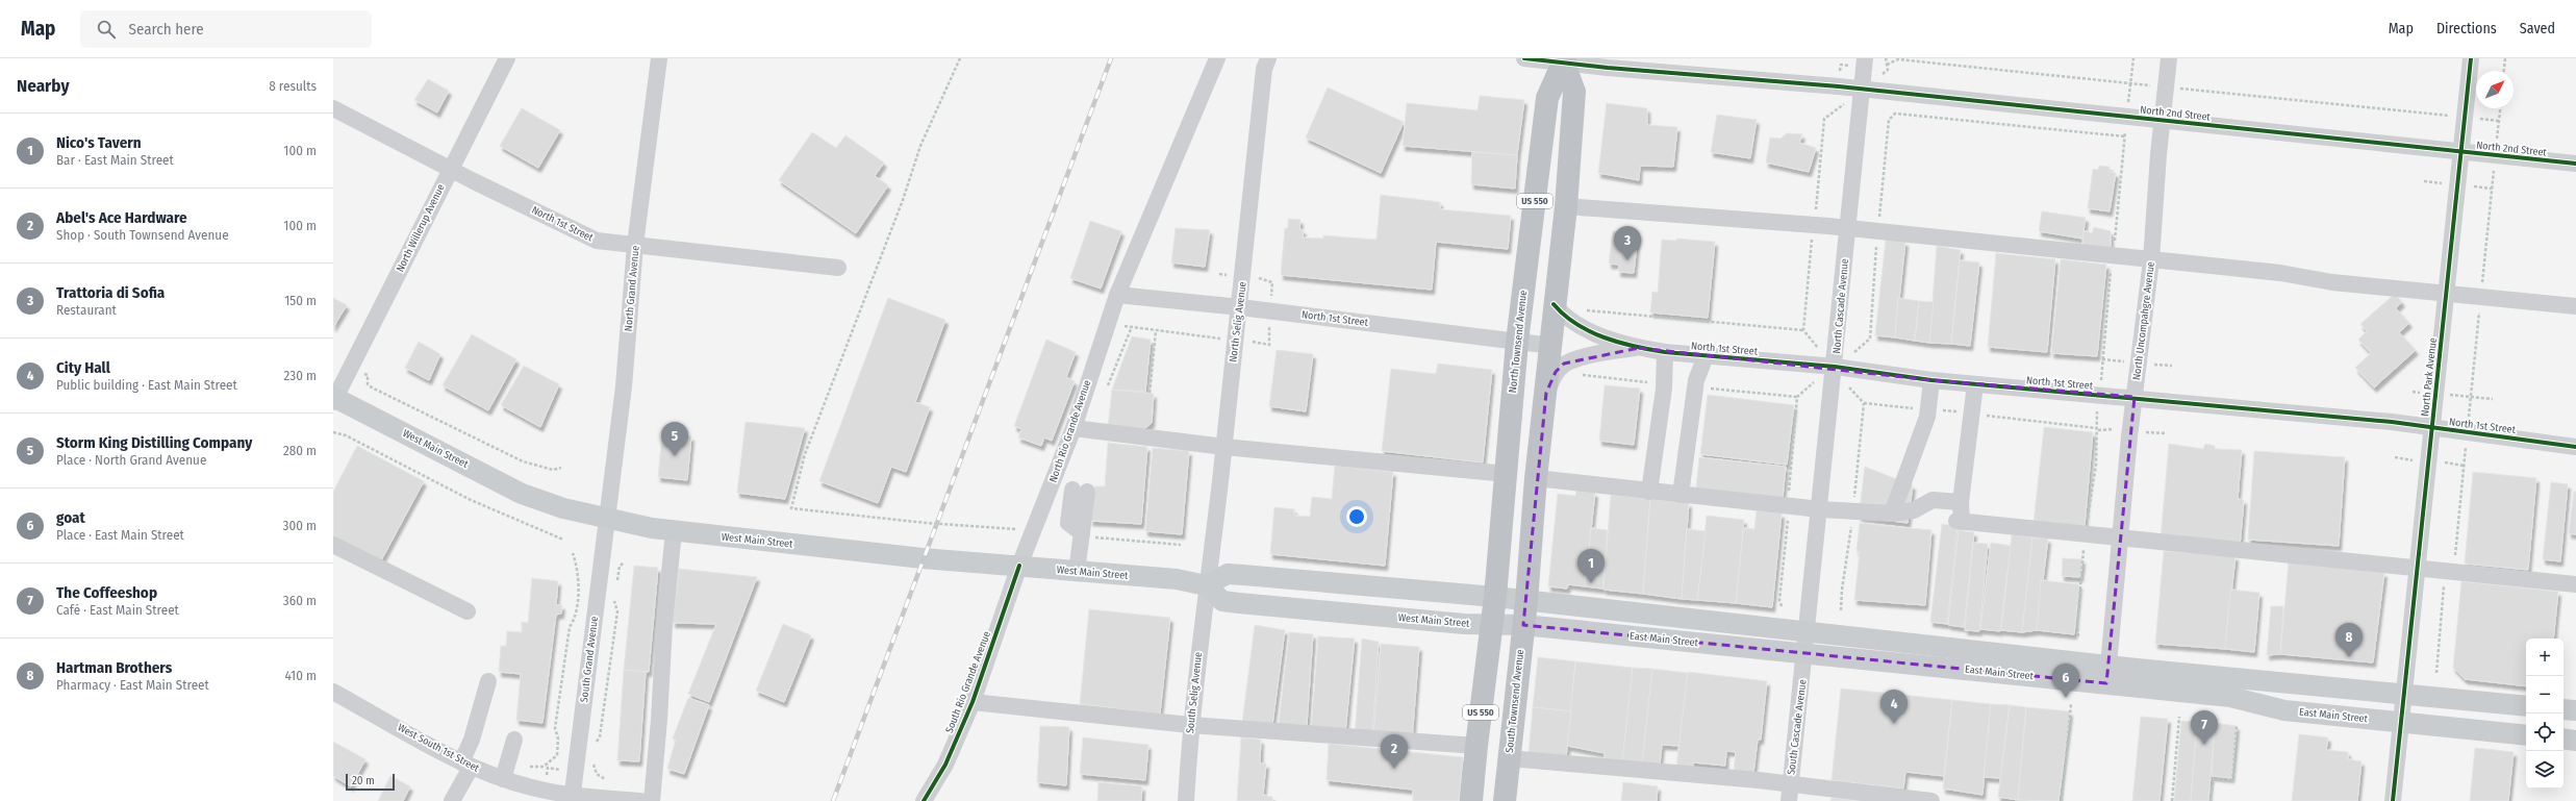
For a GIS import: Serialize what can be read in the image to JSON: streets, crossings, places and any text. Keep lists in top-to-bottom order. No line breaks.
{"streets":{"highway":["US 550","North Townsend Avenue","South Townsend Avenue"],"main road":["West Main Street","East Main Street"],"street":["North 2nd Street","North 1st Street","North Willerup Avenue","North Grand Avenue","North Cascade Avenue","North Uncompahgre Avenue","North Selig Avenue","North Park Avenue","North Rio Grande Avenue","South Grand Avenue","South Rio Grande Avenue","South Selig Avenue","South Cascade Avenue","West South 1st Street"]},"crossings":[["North 2nd Street","US 550"],["North 2nd Street","North Cascade Avenue"],["North 2nd Street","North Uncompahgre Avenue"],["North 2nd Street","North Townsend Avenue"],["North 2nd Street","North Park Avenue"],["US 550","North 1st Street"],["US 550","North Townsend Avenue"],["US 550","West Main Street"],["US 550","East Main Street"],["US 550","South Townsend Avenue"],["North 1st Street","North Willerup Avenue"],["North 1st Street","North Grand Avenue"],["North 1st Street","North Cascade Avenue"],["North 1st Street","North Uncompahgre Avenue"],["North 1st Street","North Selig Avenue"],["North 1st Street","North Townsend Avenue"],["North 1st Street","North Park Avenue"],["North 1st Street","North Rio Grande Avenue"],["North Willerup Avenue","West Main Street"],["North Grand Avenue","West Main Street"],["North Grand Avenue","South Grand Avenue"],["North Cascade Avenue","East Main Street"],["North Cascade Avenue","South Cascade Avenue"],["North Uncompahgre Avenue","East Main Street"],["North Selig Avenue","West Main Street"],["North Selig Avenue","South Selig Avenue"],["North Townsend Avenue","West Main Street"],["North Townsend Avenue","East Main Street"],["North Park Avenue","East Main Street"],["North Rio Grande Avenue","West Main Street"],["North Rio Grande Avenue","South Rio Grande Avenue"],["West Main Street","East Main Street"],["West Main Street","South Grand Avenue"],["West Main Street","South Rio Grande Avenue"],["West Main Street","South Selig Avenue"],["East Main Street","South Townsend Avenue"],["East Main Street","South Cascade Avenue"],["South Grand Avenue","West South 1st Street"]],"scale_bar":"20 m","north":"top right","page":{"header":"Map","search":"Search here","nav":["Map","Directions","Saved"],"heading":["Nearby","8 results"],"list":[{"mark":"1","name":"Nico's Tavern","note":"Bar · East Main Street","value":"100 m"},{"mark":"2","name":"Abel's Ace Hardware","note":"Shop · South Townsend Avenue","value":"100 m"},{"mark":"3","name":"Trattoria di Sofia","note":"Restaurant","value":"150 m"},{"mark":"4","name":"City Hall","note":"Public building · East Main Street","value":"230 m"},{"mark":"5","name":"Storm King Distilling Company","note":"Place · North Grand Avenue","value":"280 m"},{"mark":"6","name":"goat","note":"Place · East Main Street","value":"300 m"},{"mark":"7","name":"The Coffeeshop","note":"Café · East Main Street","value":"360 m"},{"mark":"8","name":"Hartman Brothers","note":"Pharmacy · East Main Street","value":"410 m"}],"pins":["3","5","1","8","6","4","7","2"],"map_buttons":["+","−"],"scale":"20 m"}}
